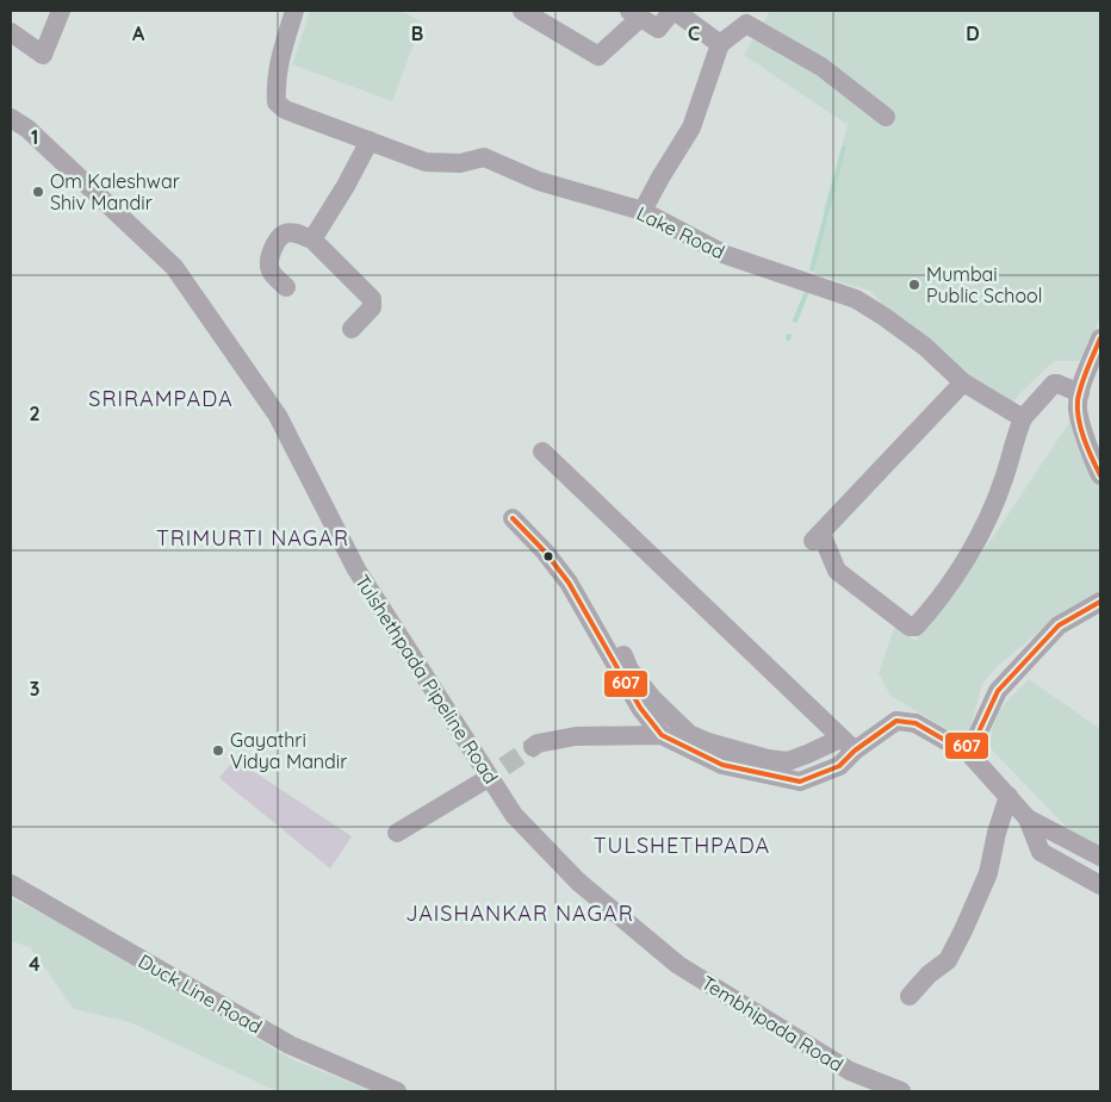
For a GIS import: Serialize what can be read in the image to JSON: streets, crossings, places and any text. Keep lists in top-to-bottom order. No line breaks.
{"streets":{"street":["Lake Road","Tulshethpada Pipeline Road","Duck Line Road","Tembhipada Road"]},"crossings":[["Tulshethpada Pipeline Road","Tembhipada Road"]],"districts":["SRIRAMPADA","TRIMURTI NAGAR","TULSHETHPADA","JAISHANKAR NAGAR"],"places":["Om Kaleshwar Shiv Mandir","Mumbai Public School","Gayathri Vidya Mandir"],"lines":["transit line 607"],"grid":{"columns":["A","B","C","D"],"rows":["1","2","3","4"]}}
